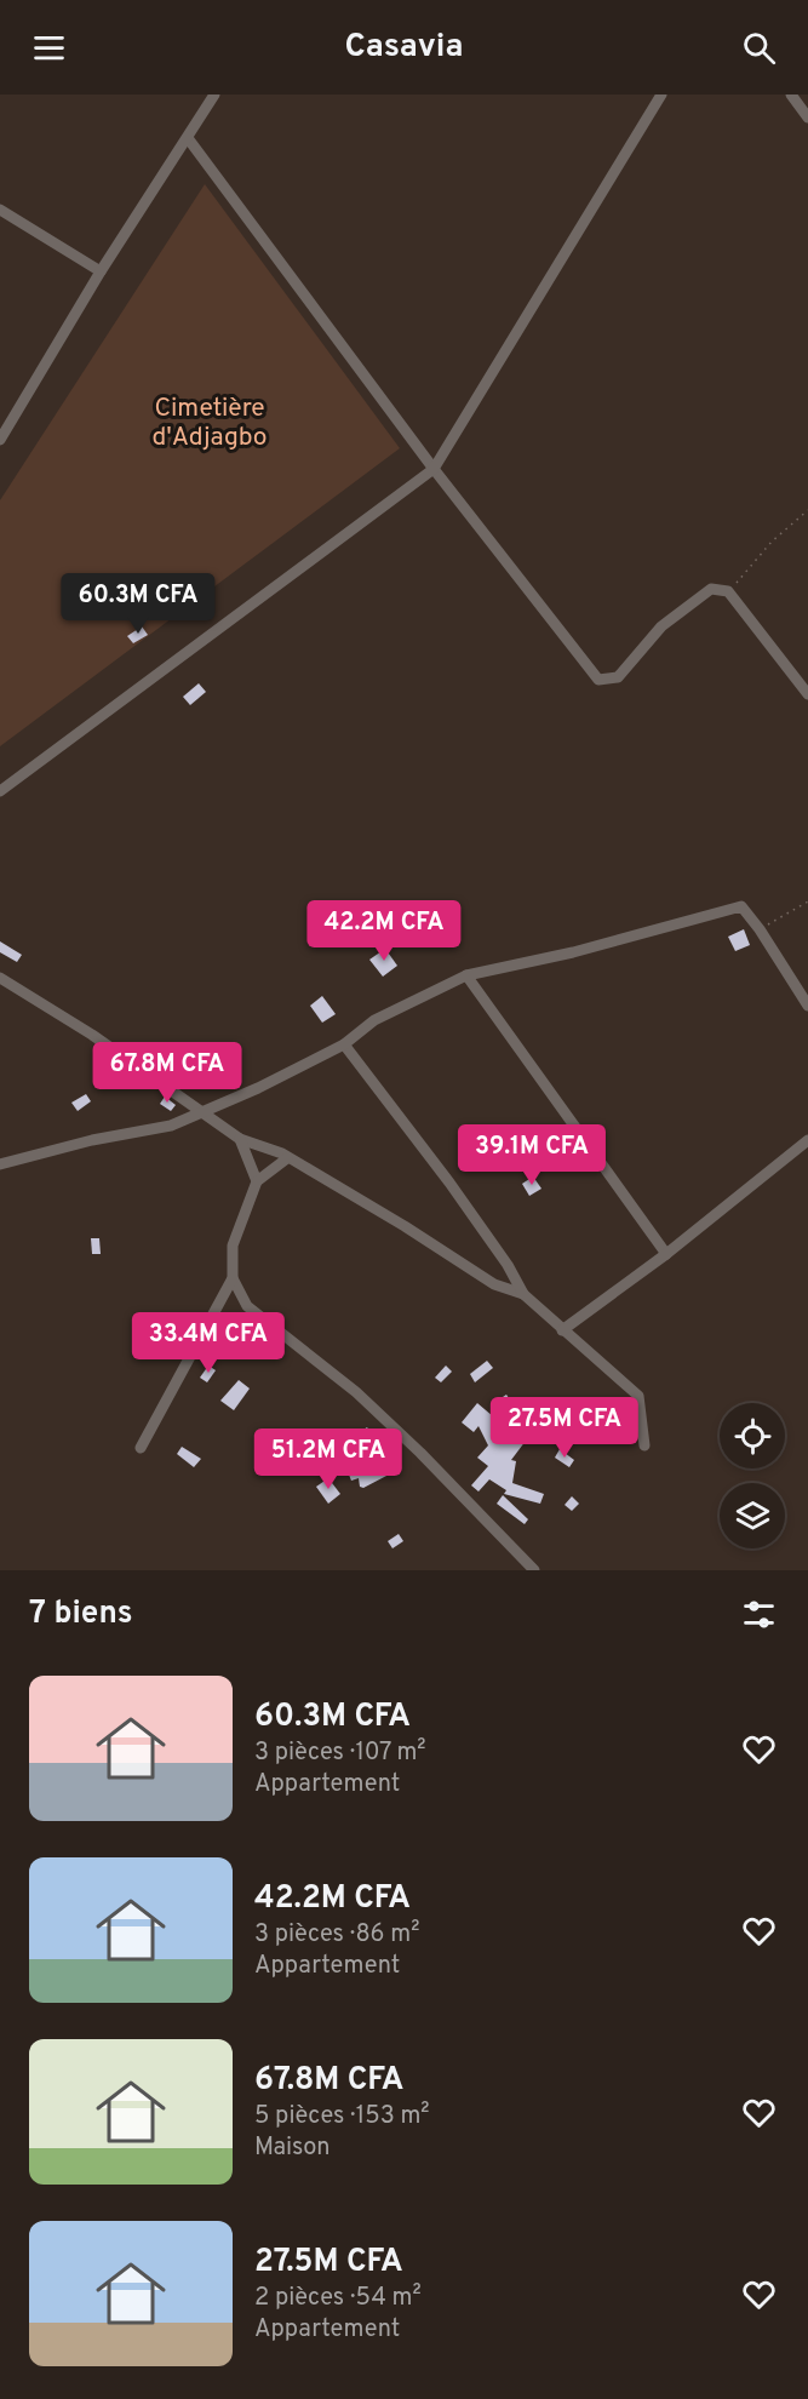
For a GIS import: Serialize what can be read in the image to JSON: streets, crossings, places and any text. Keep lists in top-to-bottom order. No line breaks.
{"parks":["Cimetière d'Adjagbo"],"page":{"header":"Casavia","price":["60.3M CFA","42.2M CFA","67.8M CFA","39.1M CFA","33.4M CFA","27.5M CFA","51.2M CFA"],"heading":"7 biens","list":[{"name":"60.3M CFA","note":"3 pièces · 107 m² · Appartement"},{"name":"42.2M CFA","note":"3 pièces · 86 m² · Appartement"},{"name":"67.8M CFA","note":"5 pièces · 153 m² · Maison"},{"name":"27.5M CFA","note":"2 pièces · 54 m² · Appartement"}]}}
